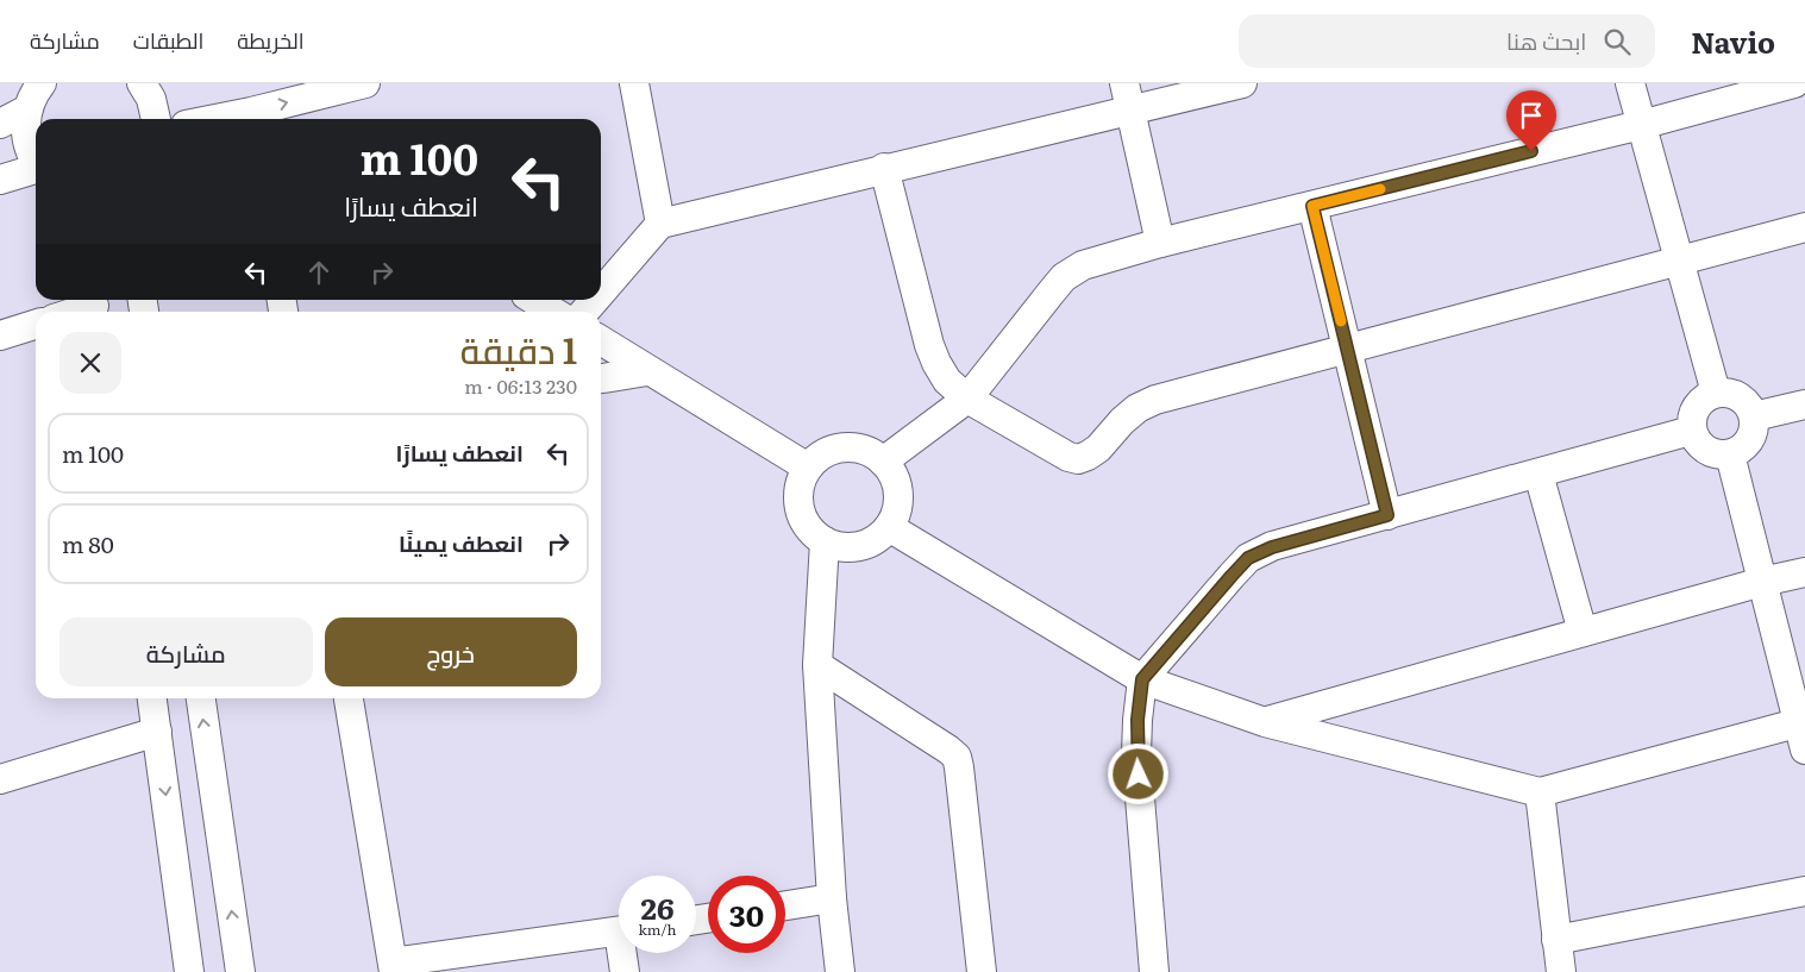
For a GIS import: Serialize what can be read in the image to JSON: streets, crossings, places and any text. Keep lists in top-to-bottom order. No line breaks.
{"page":{"header":"Navio","search":"ابحث هنا","nav":["الخريطة","الطبقات","مشاركة"],"turn":["100 m","انعطف يسارًا"],"heading":["1 دقيقة","230 m · 06:13"],"list":[{"name":"انعطف يسارًا","value":"100 m"},{"name":"انعطف يمينًا","value":"80 m"}],"buttons":["خروج","مشاركة"],"speed":"26 km/h","limit":"30"}}
